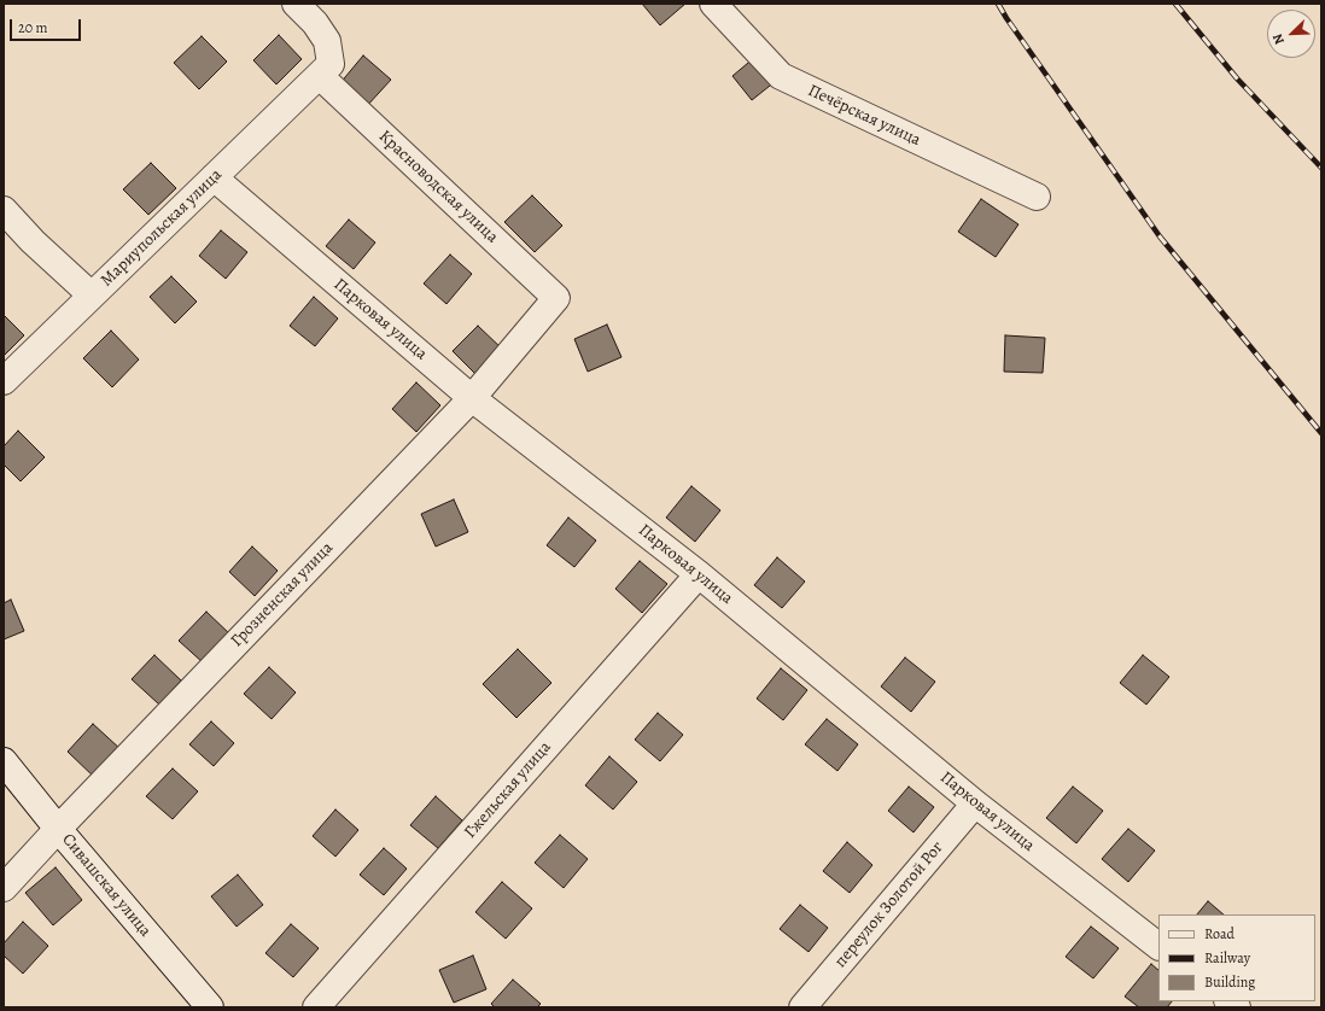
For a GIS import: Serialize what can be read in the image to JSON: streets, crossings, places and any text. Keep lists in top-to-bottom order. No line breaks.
{"streets":{"street":["Печёрская улица","Красноводская улица","Мариупольская улица","Парковая улица","Грозненская улица","Гжельская улица","Сивашская улица","переулок Золотой Рог"]},"crossings":[["Красноводская улица","Мариупольская улица"],["Красноводская улица","Грозненская улица"],["Мариупольская улица","Парковая улица"],["Парковая улица","Грозненская улица"],["Парковая улица","Гжельская улица"],["Парковая улица","переулок Золотой Рог"],["Грозненская улица","Сивашская улица"]],"legend":["Road","Railway","Building"],"scale_bar":"20 m","north":"bottom left"}
